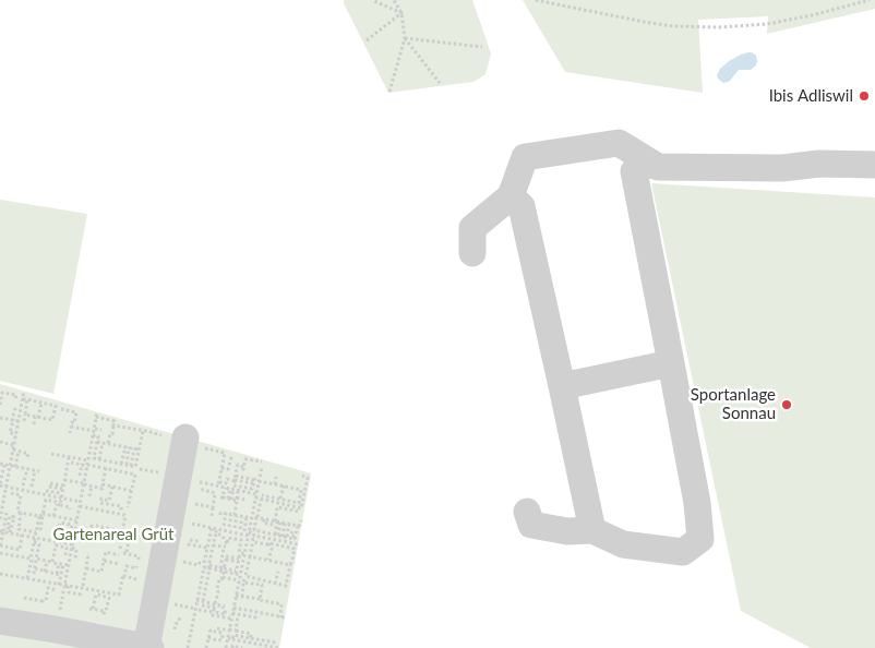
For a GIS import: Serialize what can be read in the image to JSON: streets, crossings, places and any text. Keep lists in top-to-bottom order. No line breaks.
{"parks":["Gartenareal Grüt"],"places":["Ibis Adliswil","Sportanlage Sonnau"]}
